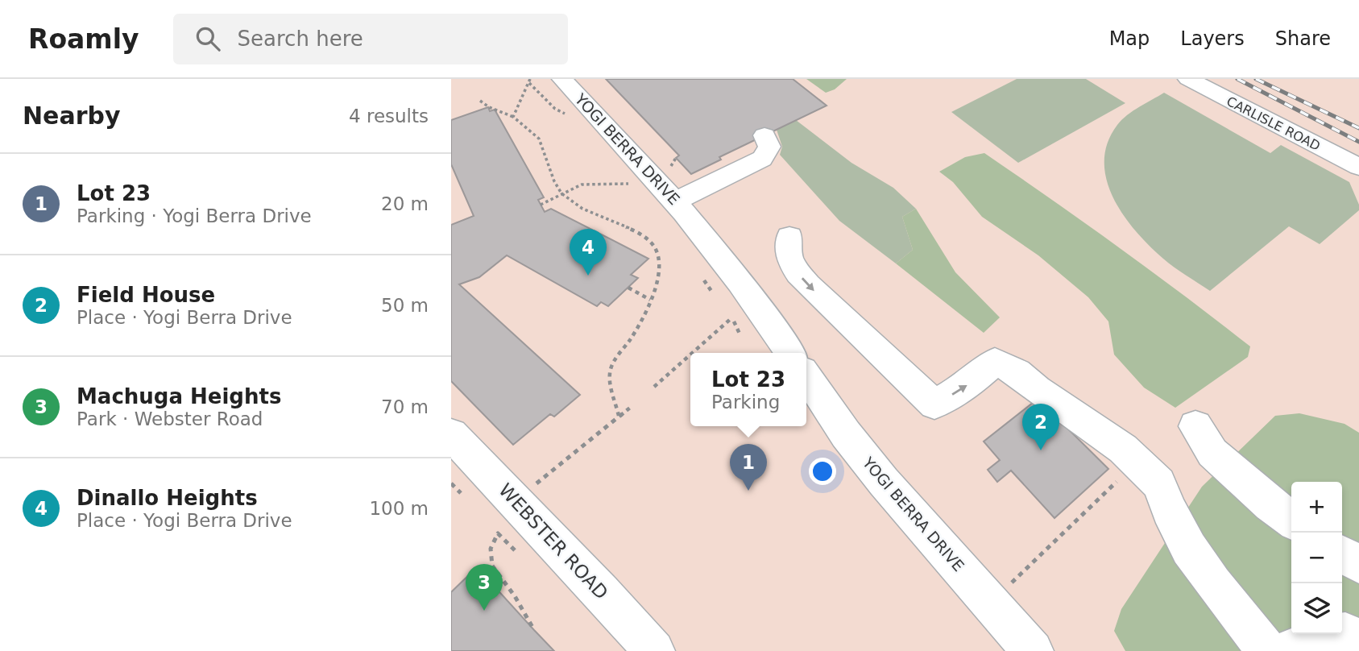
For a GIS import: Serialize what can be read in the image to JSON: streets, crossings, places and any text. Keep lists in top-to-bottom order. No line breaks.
{"streets":{"street":["CARLISLE ROAD","YOGI BERRA DRIVE","WEBSTER ROAD"]},"page":{"header":"Roamly","search":"Search here","nav":["Map","Layers","Share"],"heading":["Nearby","4 results"],"list":[{"mark":"1","name":"Lot 23","note":"Parking · Yogi Berra Drive","value":"20 m"},{"mark":"2","name":"Field House","note":"Place · Yogi Berra Drive","value":"50 m"},{"mark":"3","name":"Machuga Heights","note":"Park · Webster Road","value":"70 m"},{"mark":"4","name":"Dinallo Heights","note":"Place · Yogi Berra Drive","value":"100 m"}],"pins":["4","2","1","3"],"popup":["Lot 23","Parking"],"map_buttons":["+","−"]}}
